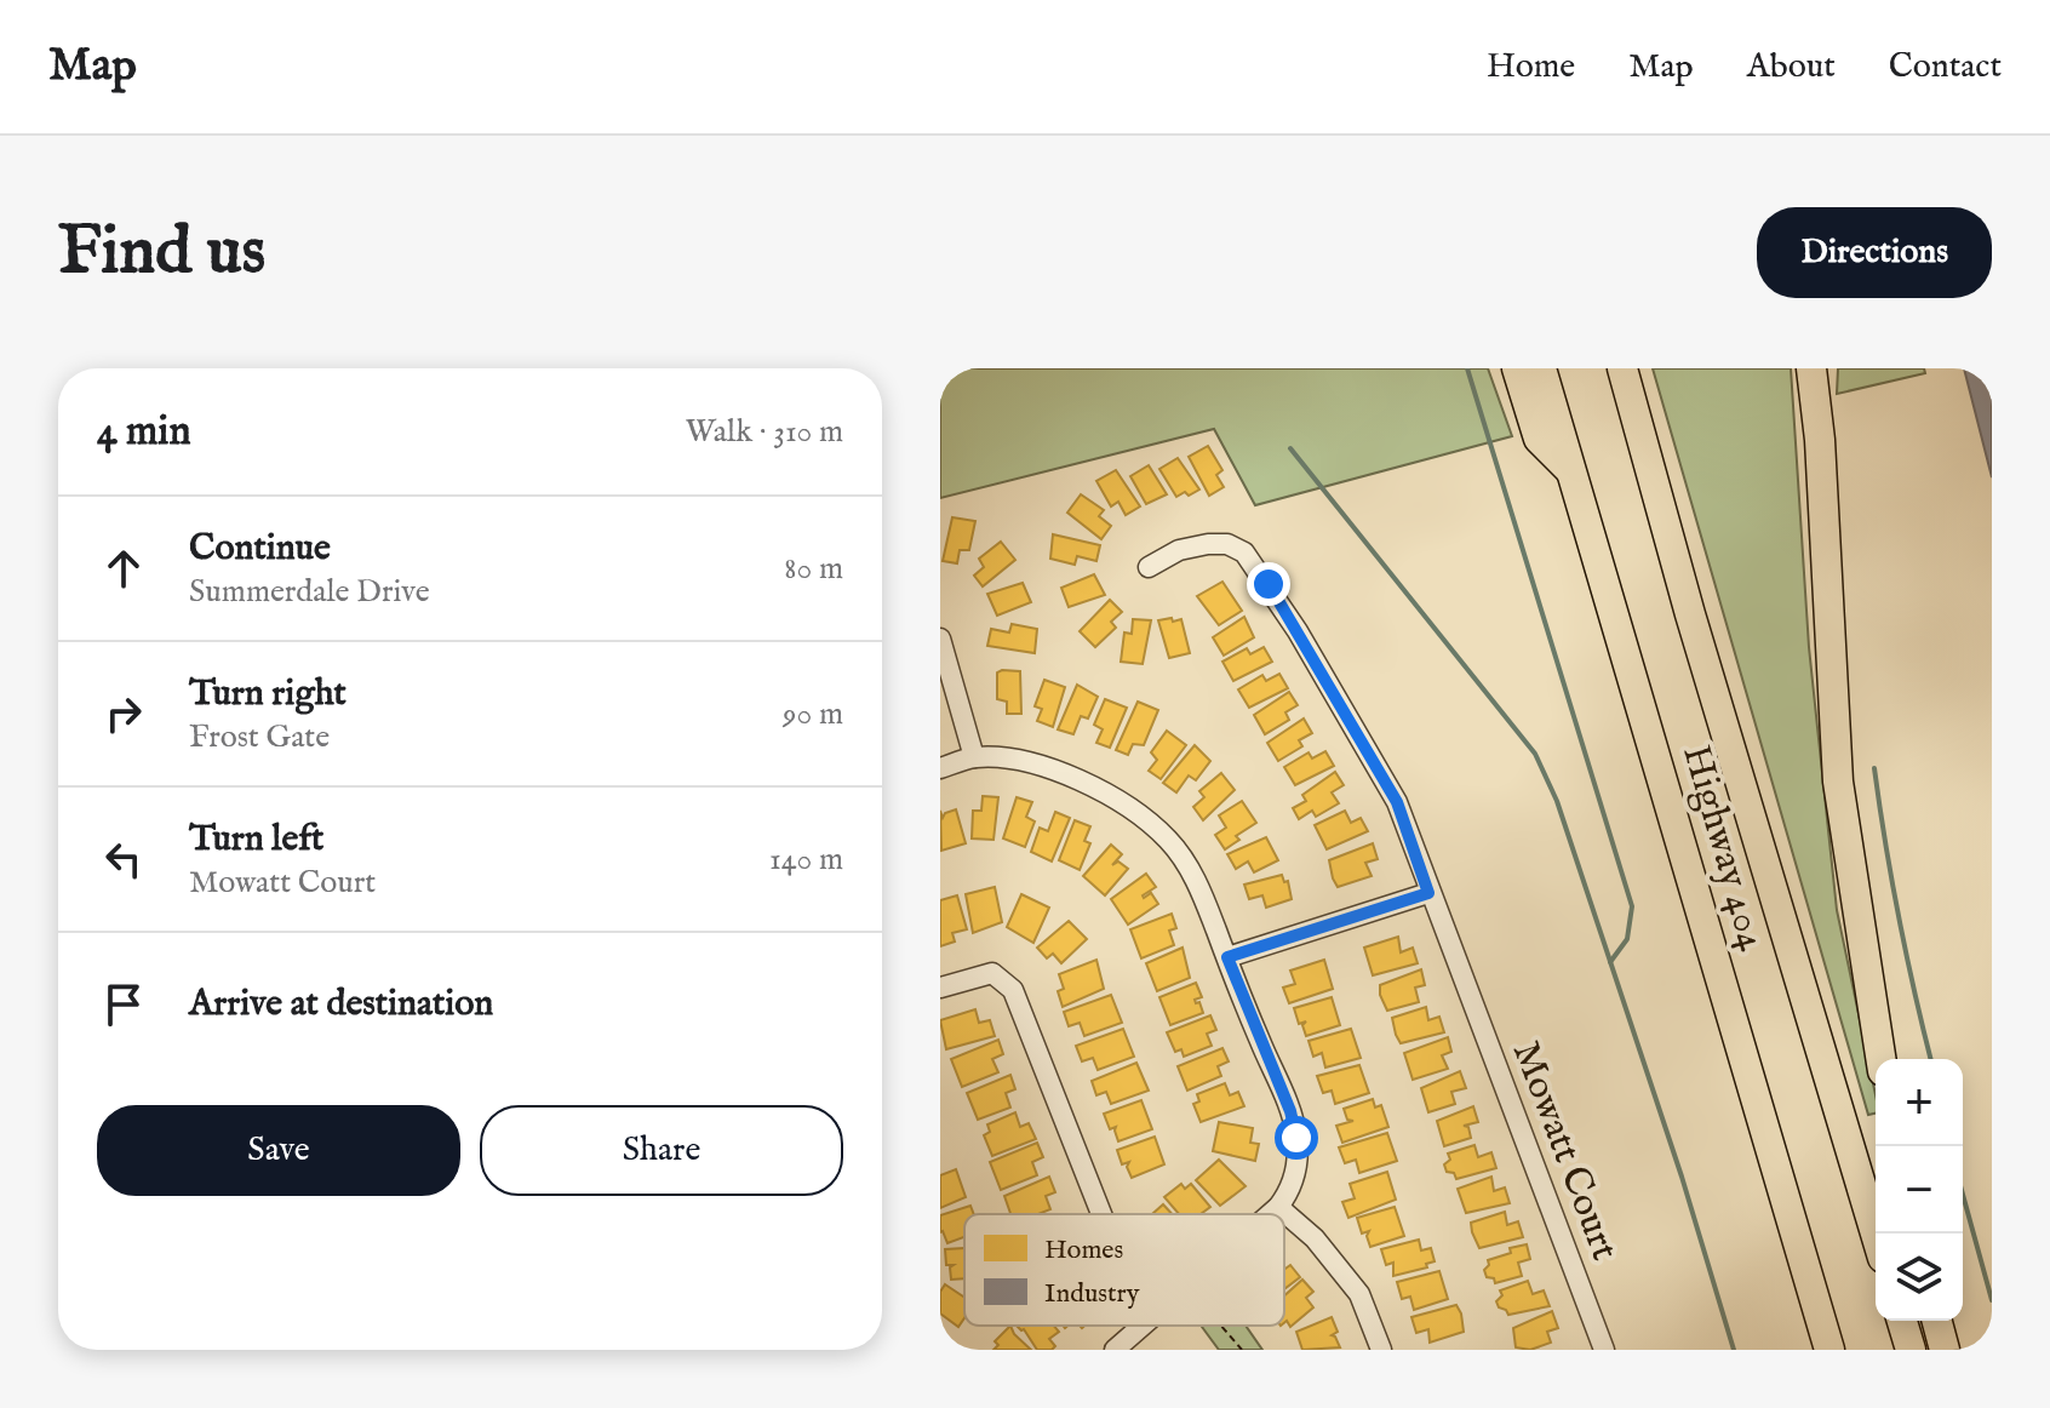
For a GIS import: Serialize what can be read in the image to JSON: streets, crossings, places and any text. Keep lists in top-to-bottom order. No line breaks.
{"streets":{"highway":["Highway 404"],"street":["Mowatt Court"]},"legend":["Homes","Industry"],"page":{"header":"Map","nav":["Home","Map","About","Contact"],"buttons":["Directions",["Save","Share"]],"title":"Find us","heading":["4 min","Walk · 310 m"],"list":[["Continue","Summerdale Drive","80 m"],["Turn right","Frost Gate","90 m"],["Turn left","Mowatt Court","140 m"],"Arrive at destination"],"map_buttons":["+","−"]}}
